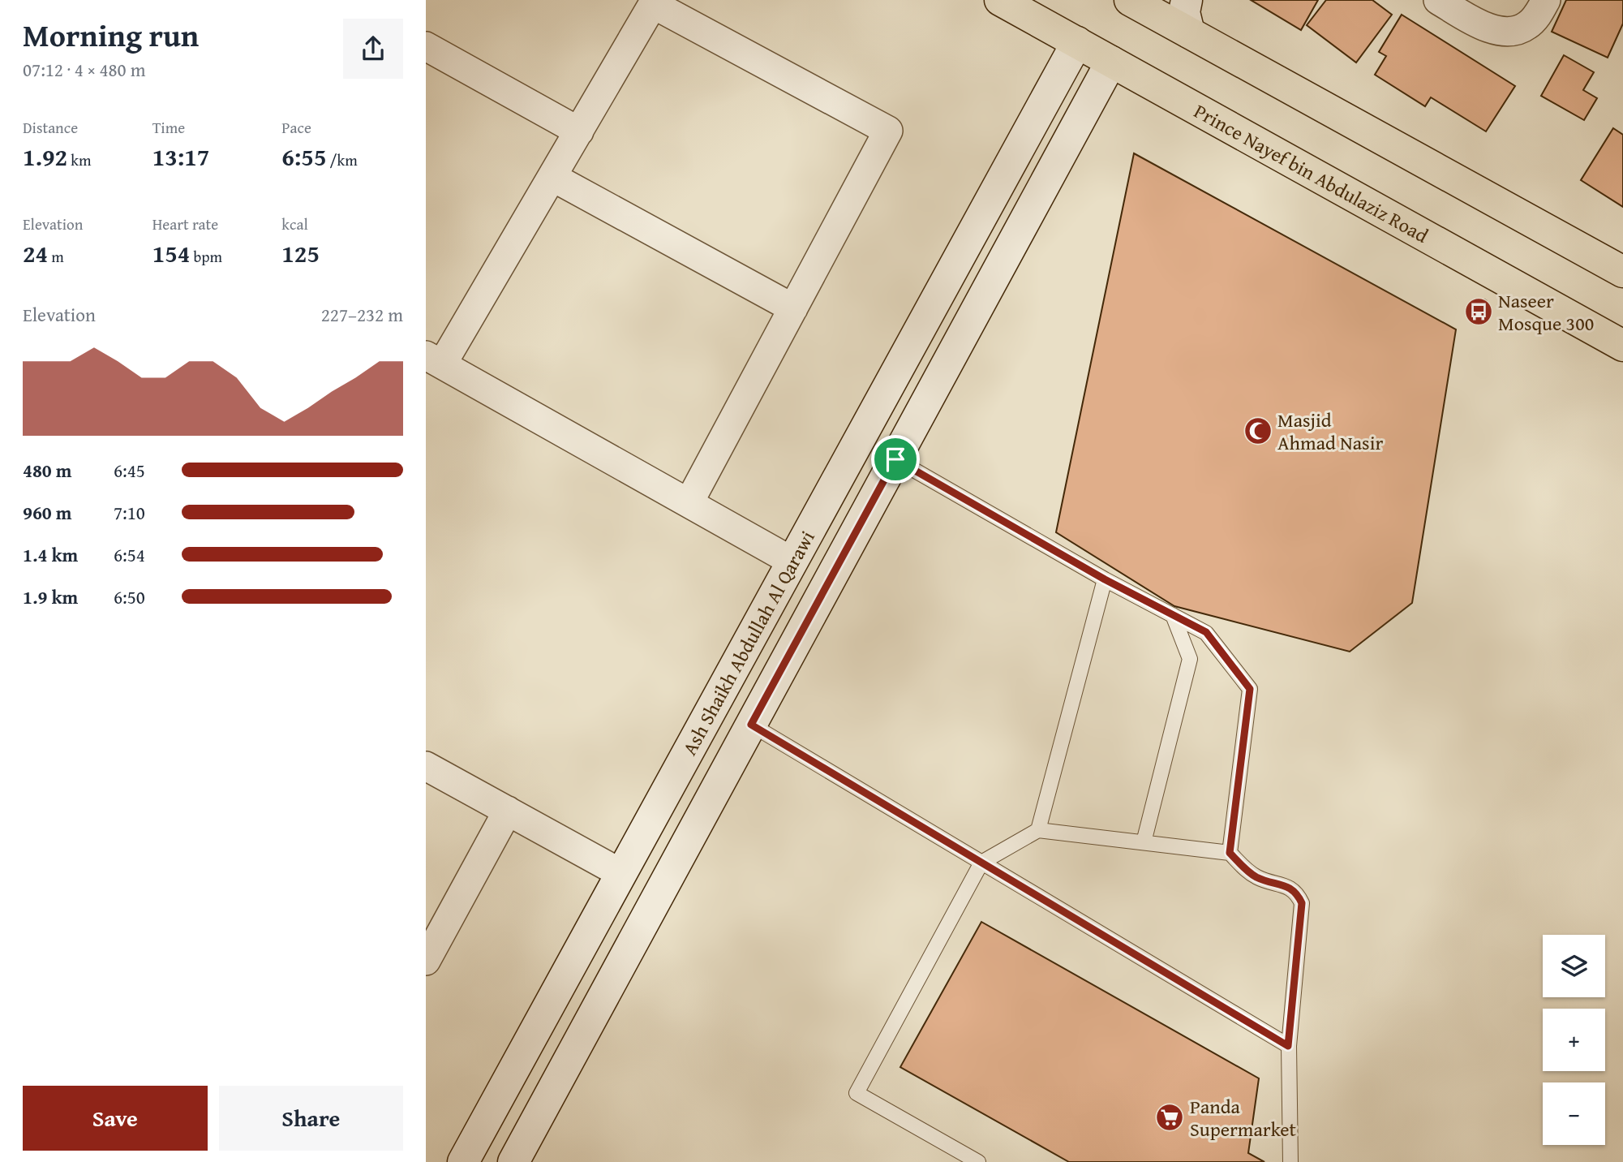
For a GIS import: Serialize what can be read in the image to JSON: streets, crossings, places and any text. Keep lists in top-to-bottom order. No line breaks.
{"streets":{"main road":["Prince Nayef bin Abdulaziz Road"],"street":["Ash Shaikh Abdullah Al Qarawi"]},"crossings":[["Prince Nayef bin Abdulaziz Road","Ash Shaikh Abdullah Al Qarawi"]],"places":{"bus stop":["Naseer Mosque 300"],"mosque":["Masjid Ahmad Nasir"],"supermarket":["Panda Supermarket"]},"page":{"heading":["Morning run","07:12 · 4 × 480 m"],"stats":[["Distance","1.92 km"],["Time","13:17"],["Pace","6:55 /km"],["Elevation","24 m"],["Heart rate","154 bpm"],["kcal","125"]],"chart":["Elevation","227–232 m"],"list":[{"name":"480 m","note":"6:45"},{"name":"960 m","note":"7:10"},{"name":"1.4 km","note":"6:54"},{"name":"1.9 km","note":"6:50"}],"map_buttons":["+","−"],"buttons":["Save","Share"]}}
